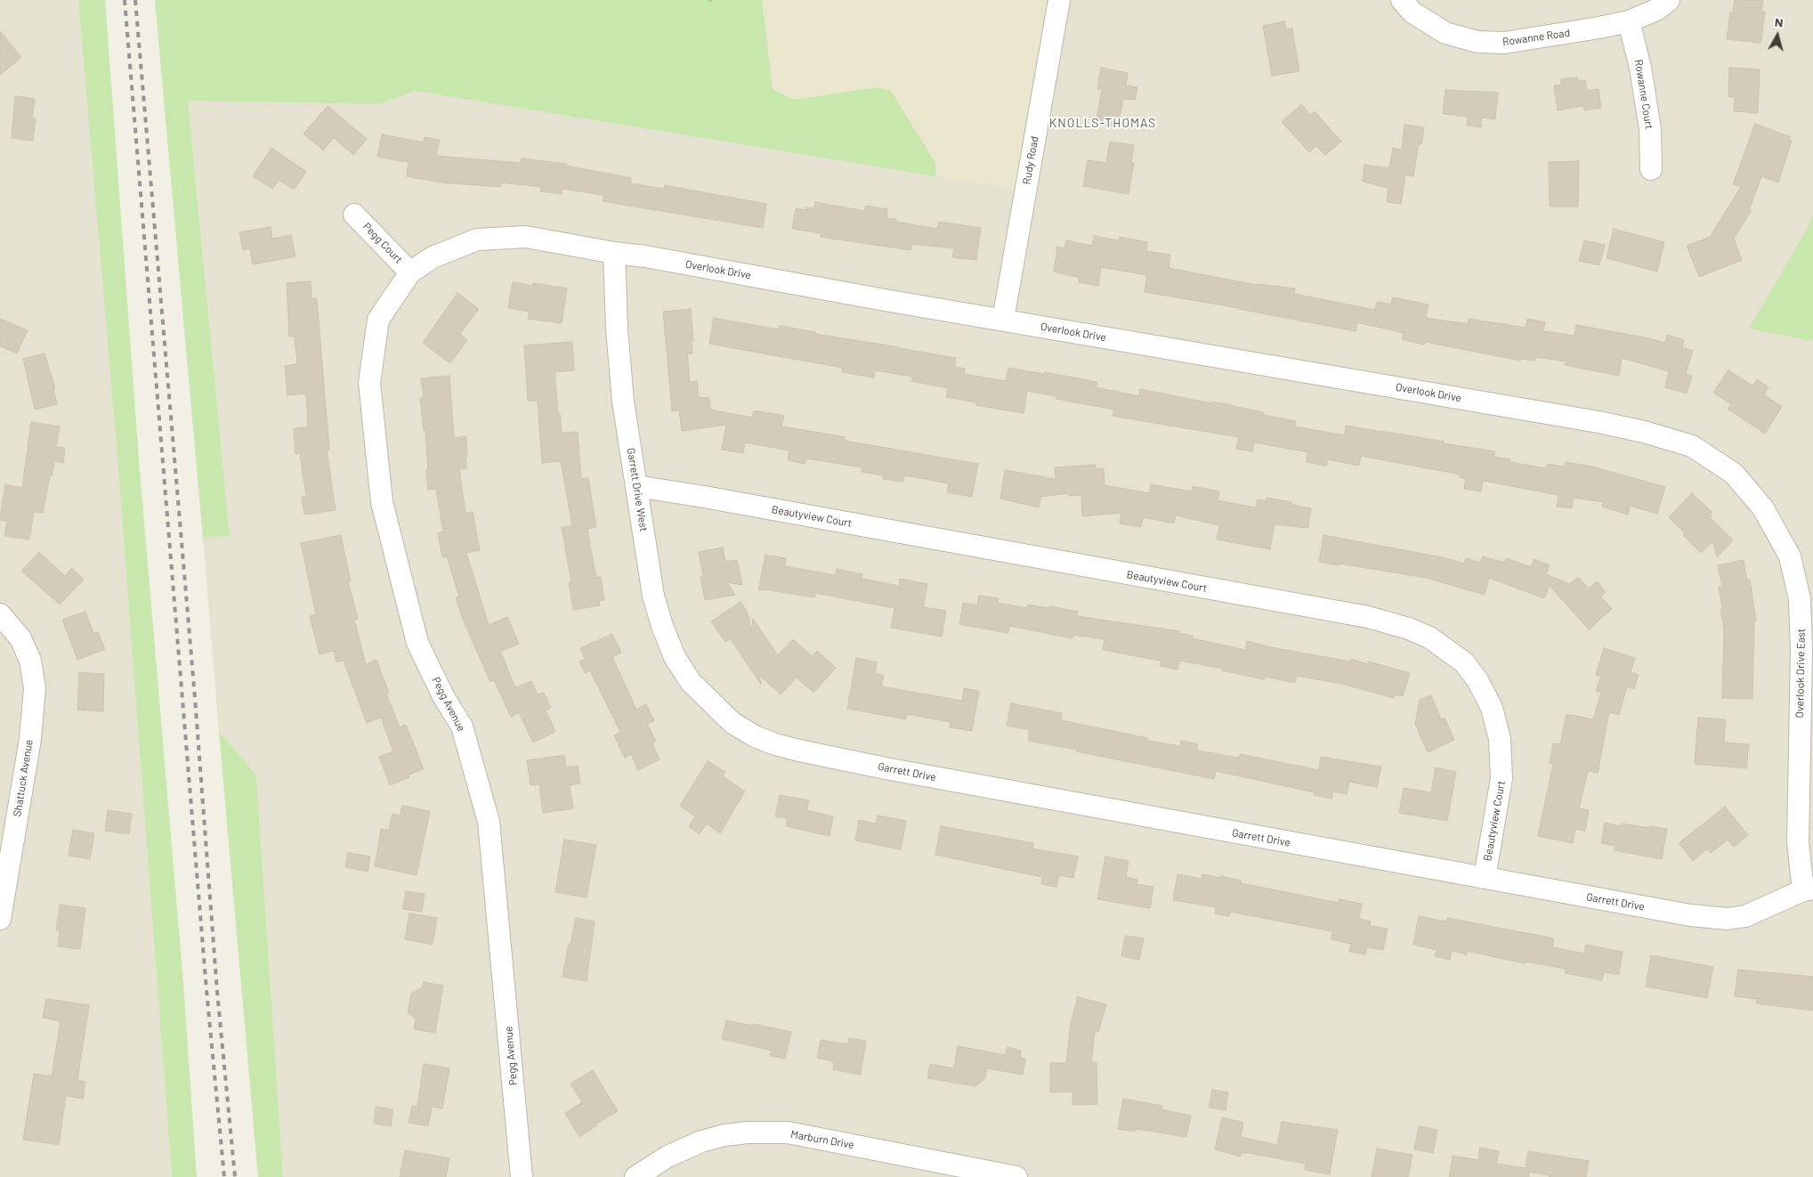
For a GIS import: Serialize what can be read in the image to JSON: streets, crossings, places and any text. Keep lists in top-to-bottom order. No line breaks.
{"streets":{"street":["Rowanne Road","Rowanne Court","Rudy Road","Pegg Court","Overlook Drive","Garrett Drive West","Beautyview Court","Overlook Drive East","Pegg Avenue","Garrett Drive","Shattuck Avenue","Marburn Drive"]},"crossings":[["Rowanne Road","Rowanne Court"],["Rudy Road","Overlook Drive"],["Pegg Court","Overlook Drive"],["Pegg Court","Pegg Avenue"],["Overlook Drive","Garrett Drive West"],["Overlook Drive","Overlook Drive East"],["Overlook Drive","Pegg Avenue"],["Garrett Drive West","Beautyview Court"],["Garrett Drive West","Garrett Drive"],["Beautyview Court","Garrett Drive"],["Overlook Drive East","Garrett Drive"]],"districts":["KNOLLS-THOMAS"],"north":"top"}
